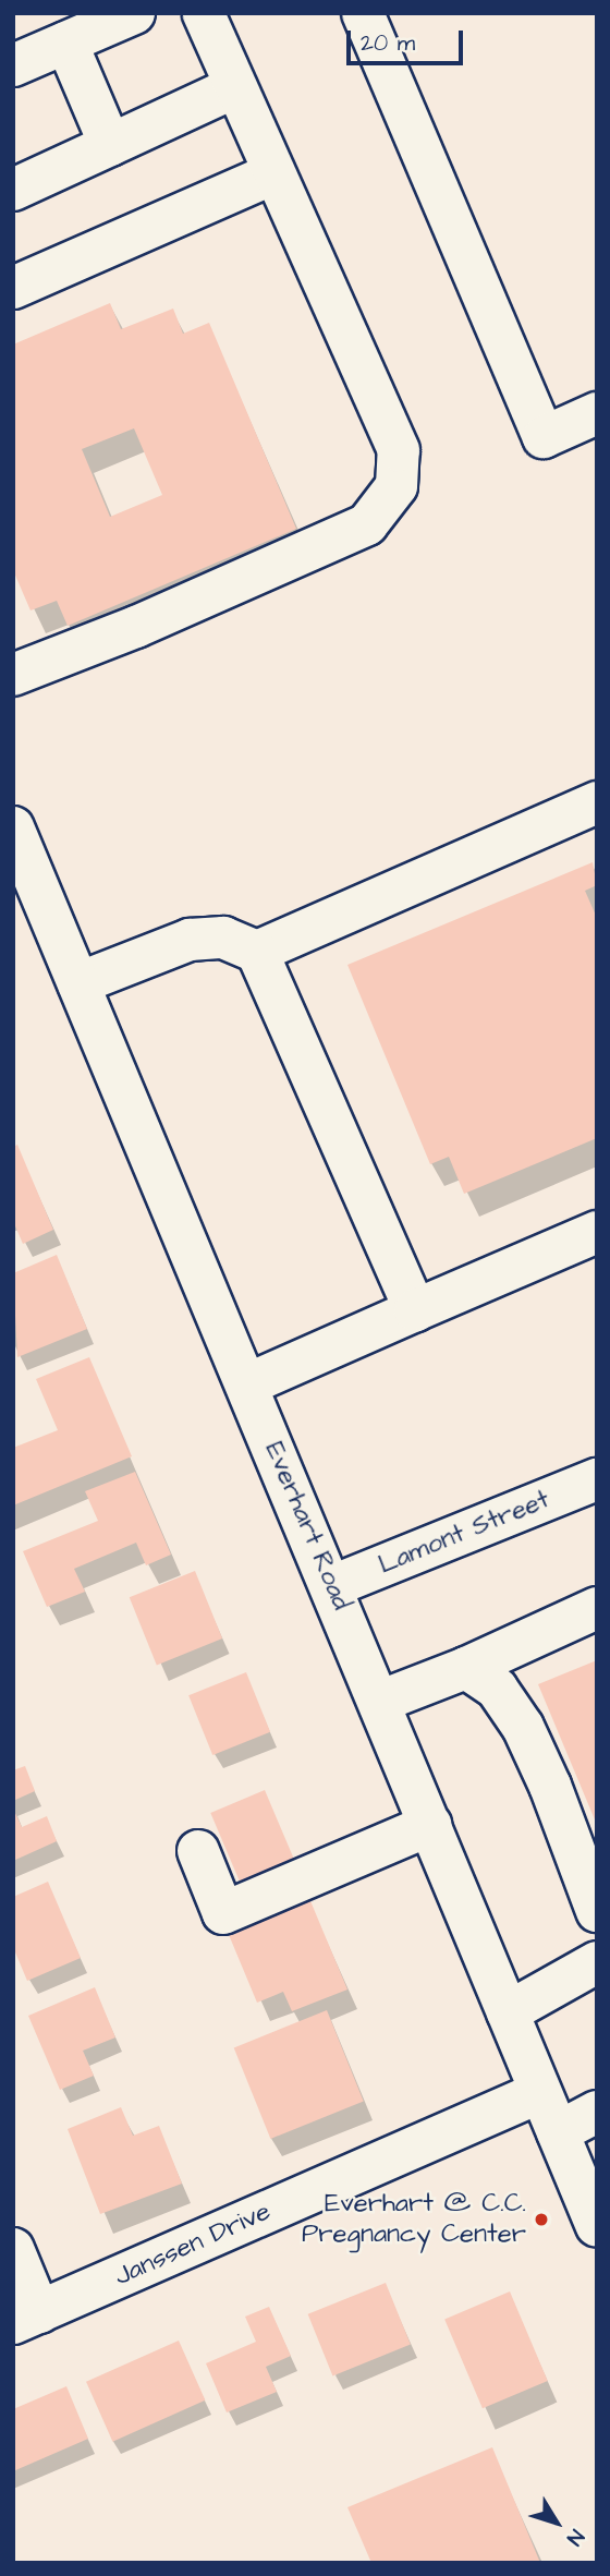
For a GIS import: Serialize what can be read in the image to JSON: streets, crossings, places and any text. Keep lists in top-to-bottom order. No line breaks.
{"streets":{"main road":["Everhart Road","Lamont Street","Janssen Drive"]},"crossings":[["Everhart Road","Lamont Street"],["Everhart Road","Janssen Drive"]],"places":["Everhart @ C.C. Pregnancy Center"],"scale_bar":"20 m","north":"bottom right"}
